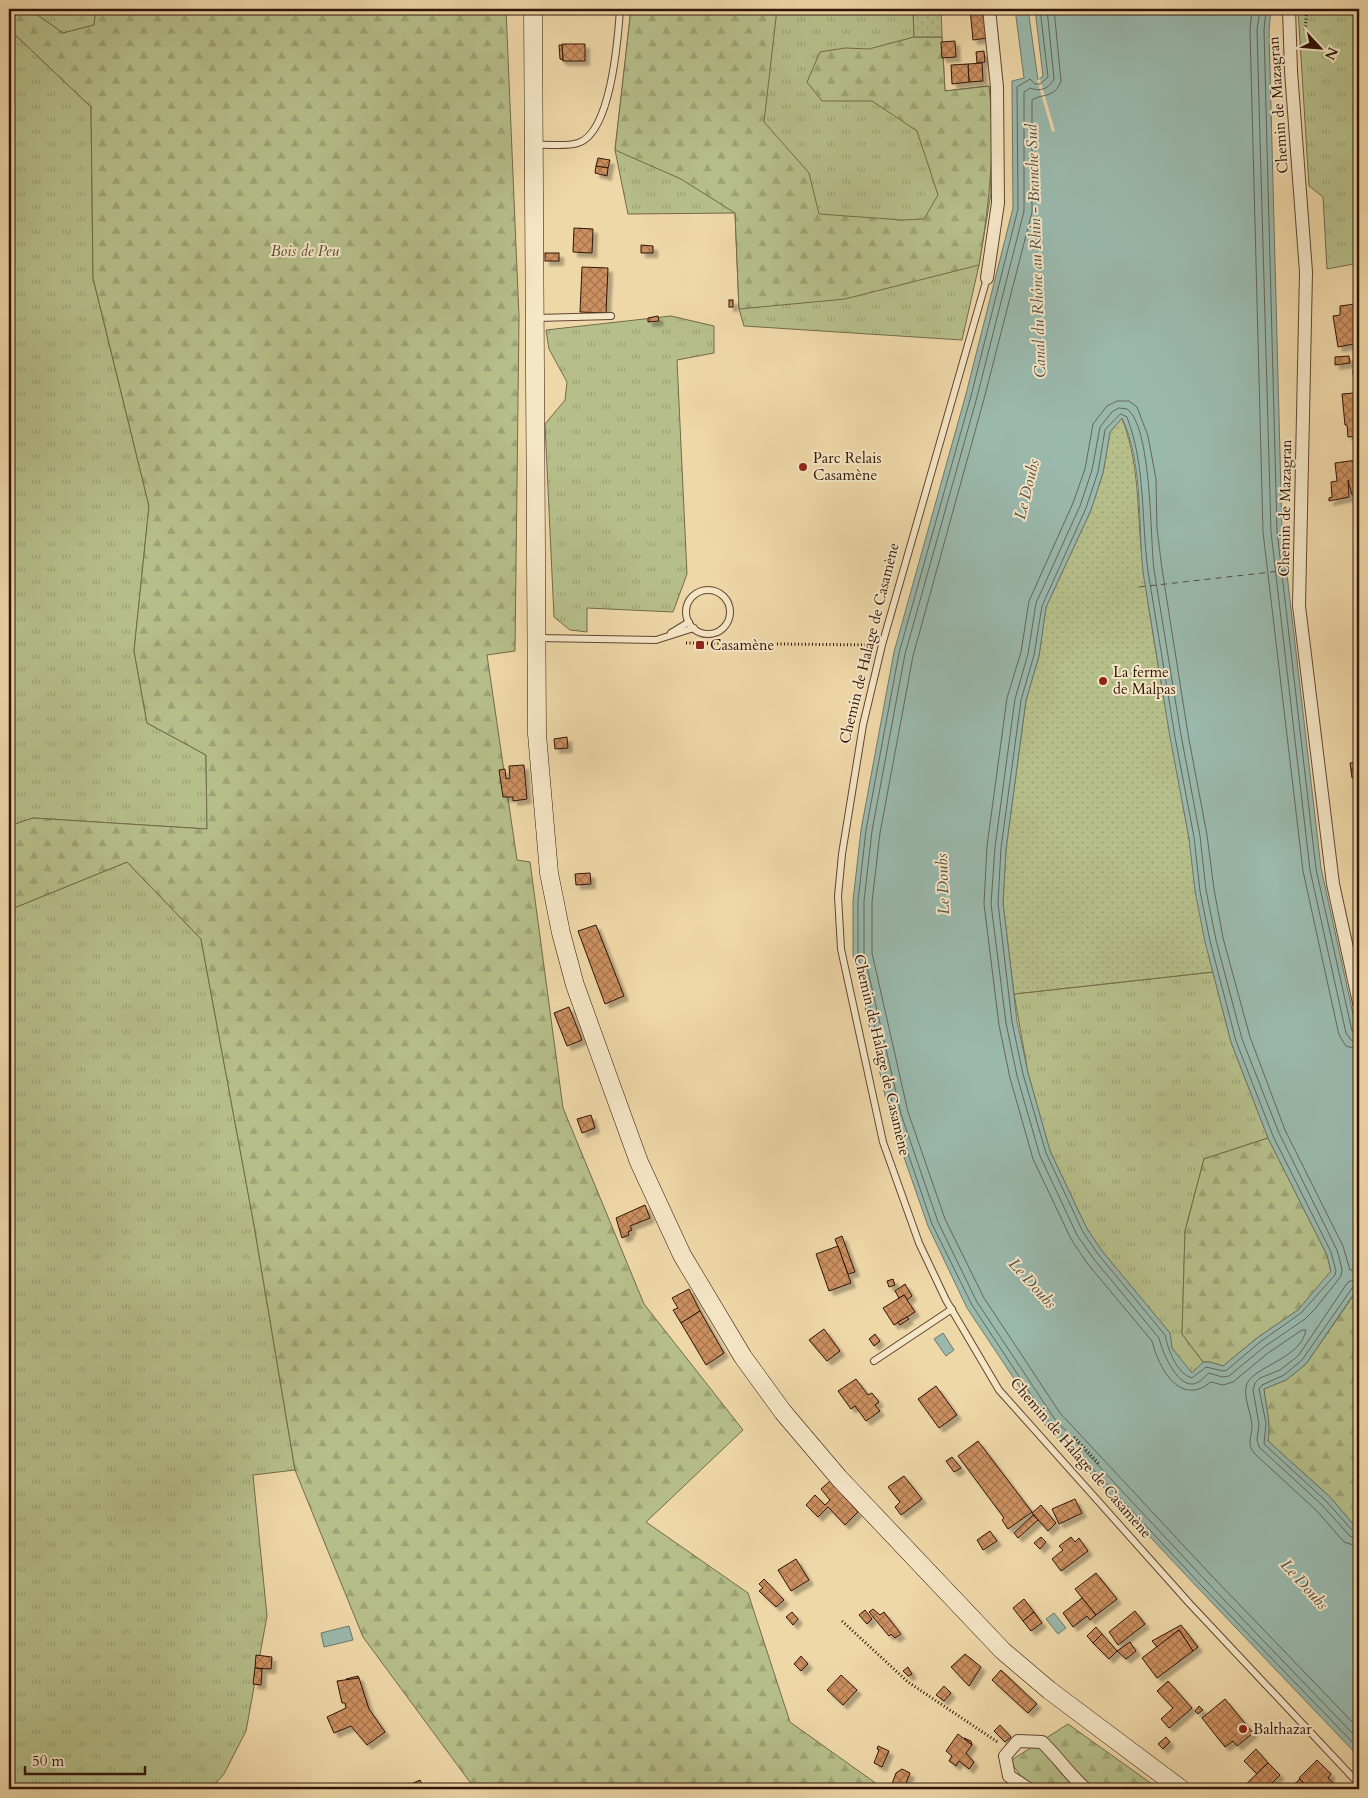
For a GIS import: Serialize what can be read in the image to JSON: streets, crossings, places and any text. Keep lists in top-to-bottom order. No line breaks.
{"streets":{"street":["Chemin de Mazagran","Chemin de Halage de Casamène"]},"water":["Canal du Rhône au Rhin - Branche Sud","Le Doubs"],"parks":["Bois de Peu"],"places":{"other":["Parc Relais Casamène","La ferme de Malpas","Balthazar"],"transit":["Casamène"]},"scale_bar":"50 m","north":"bottom right"}
